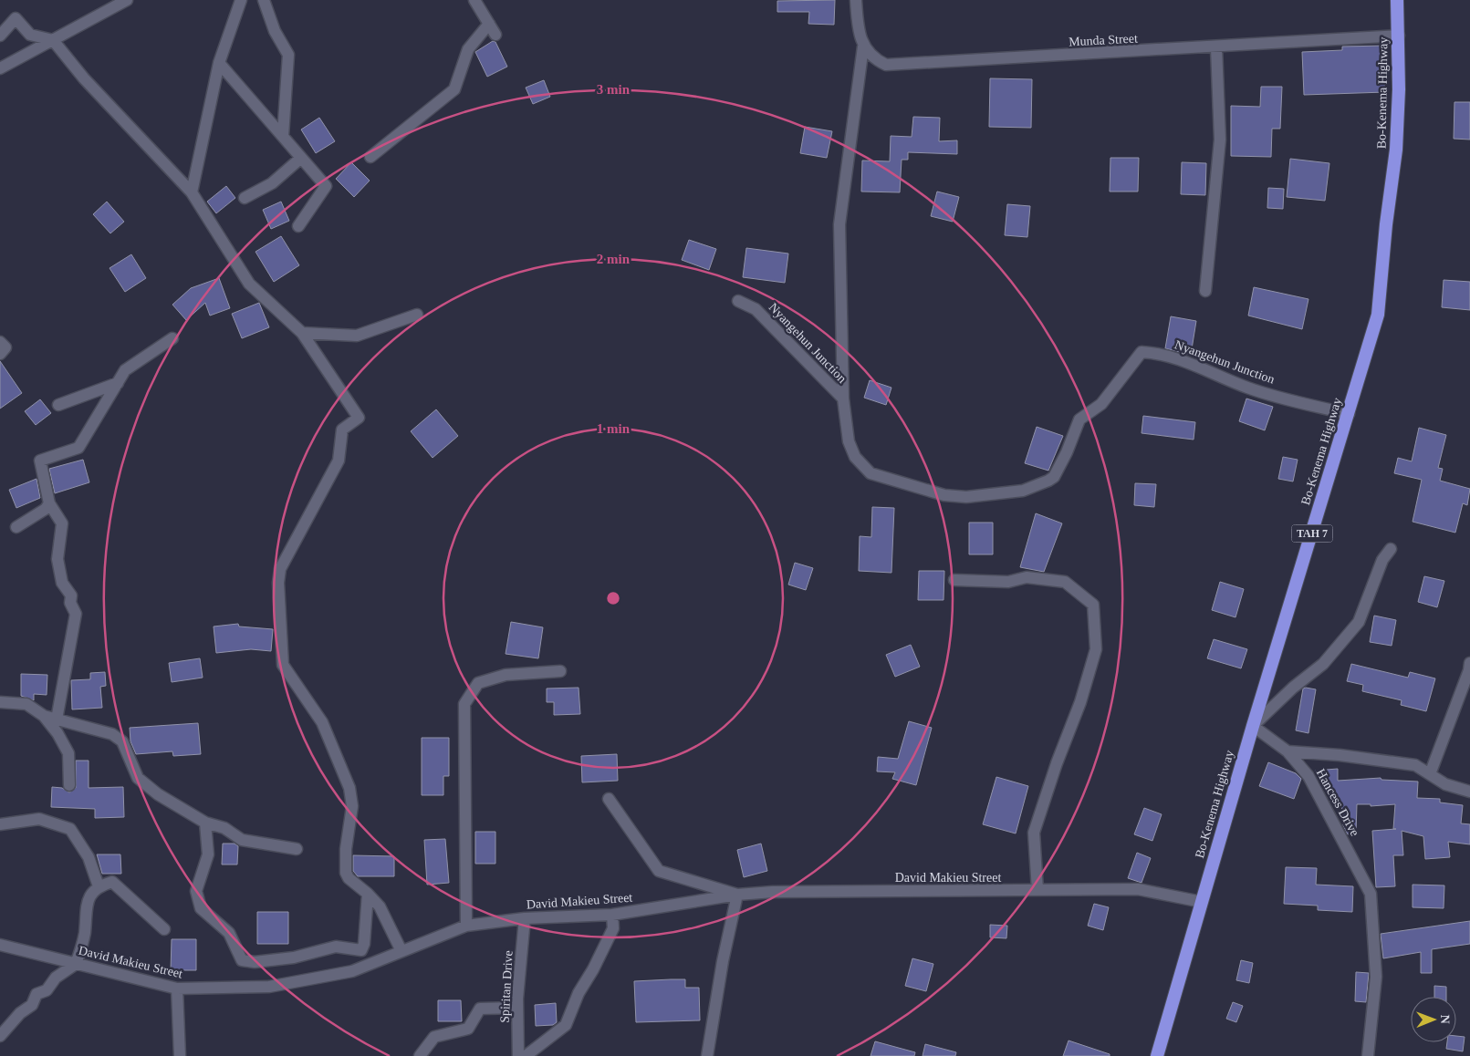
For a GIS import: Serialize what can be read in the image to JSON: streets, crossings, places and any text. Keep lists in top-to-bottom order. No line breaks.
{"streets":{"highway":["Bo-Kenema Highway","TAH 7"],"street":["Munda Street","Nyangehun Junction","Hancess Drive","David Makieu Street","Spiritan Drive"]},"crossings":[["Munda Street","Bo-Kenema Highway"],["Bo-Kenema Highway","Nyangehun Junction"],["Bo-Kenema Highway","Hancess Drive"],["Bo-Kenema Highway","David Makieu Street"],["David Makieu Street","Spiritan Drive"]],"north":"right","rings":["3 min","2 min","1 min"]}
